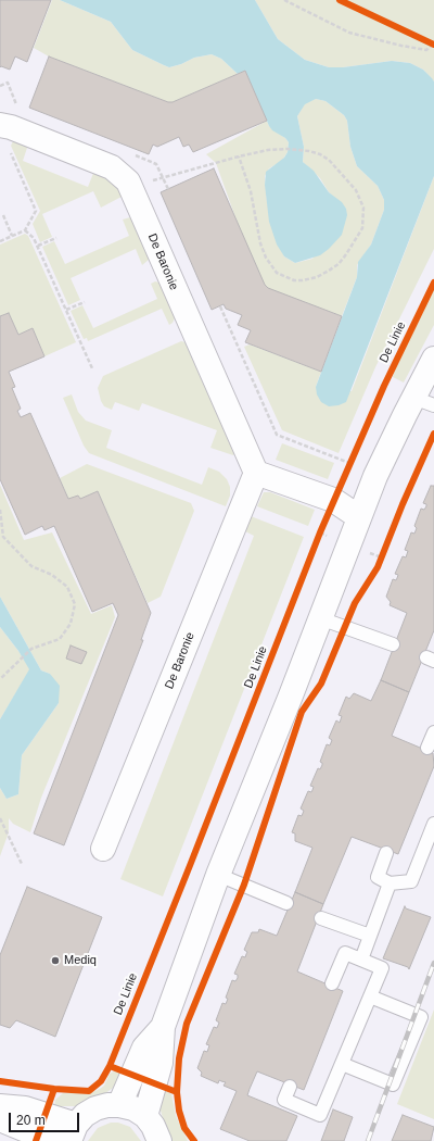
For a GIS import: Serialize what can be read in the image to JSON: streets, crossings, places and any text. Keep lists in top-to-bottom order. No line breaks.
{"streets":{"street":["De Baronie"],"cycle path":["De Linie"]},"places":["Mediq"],"scale_bar":"20 m"}
